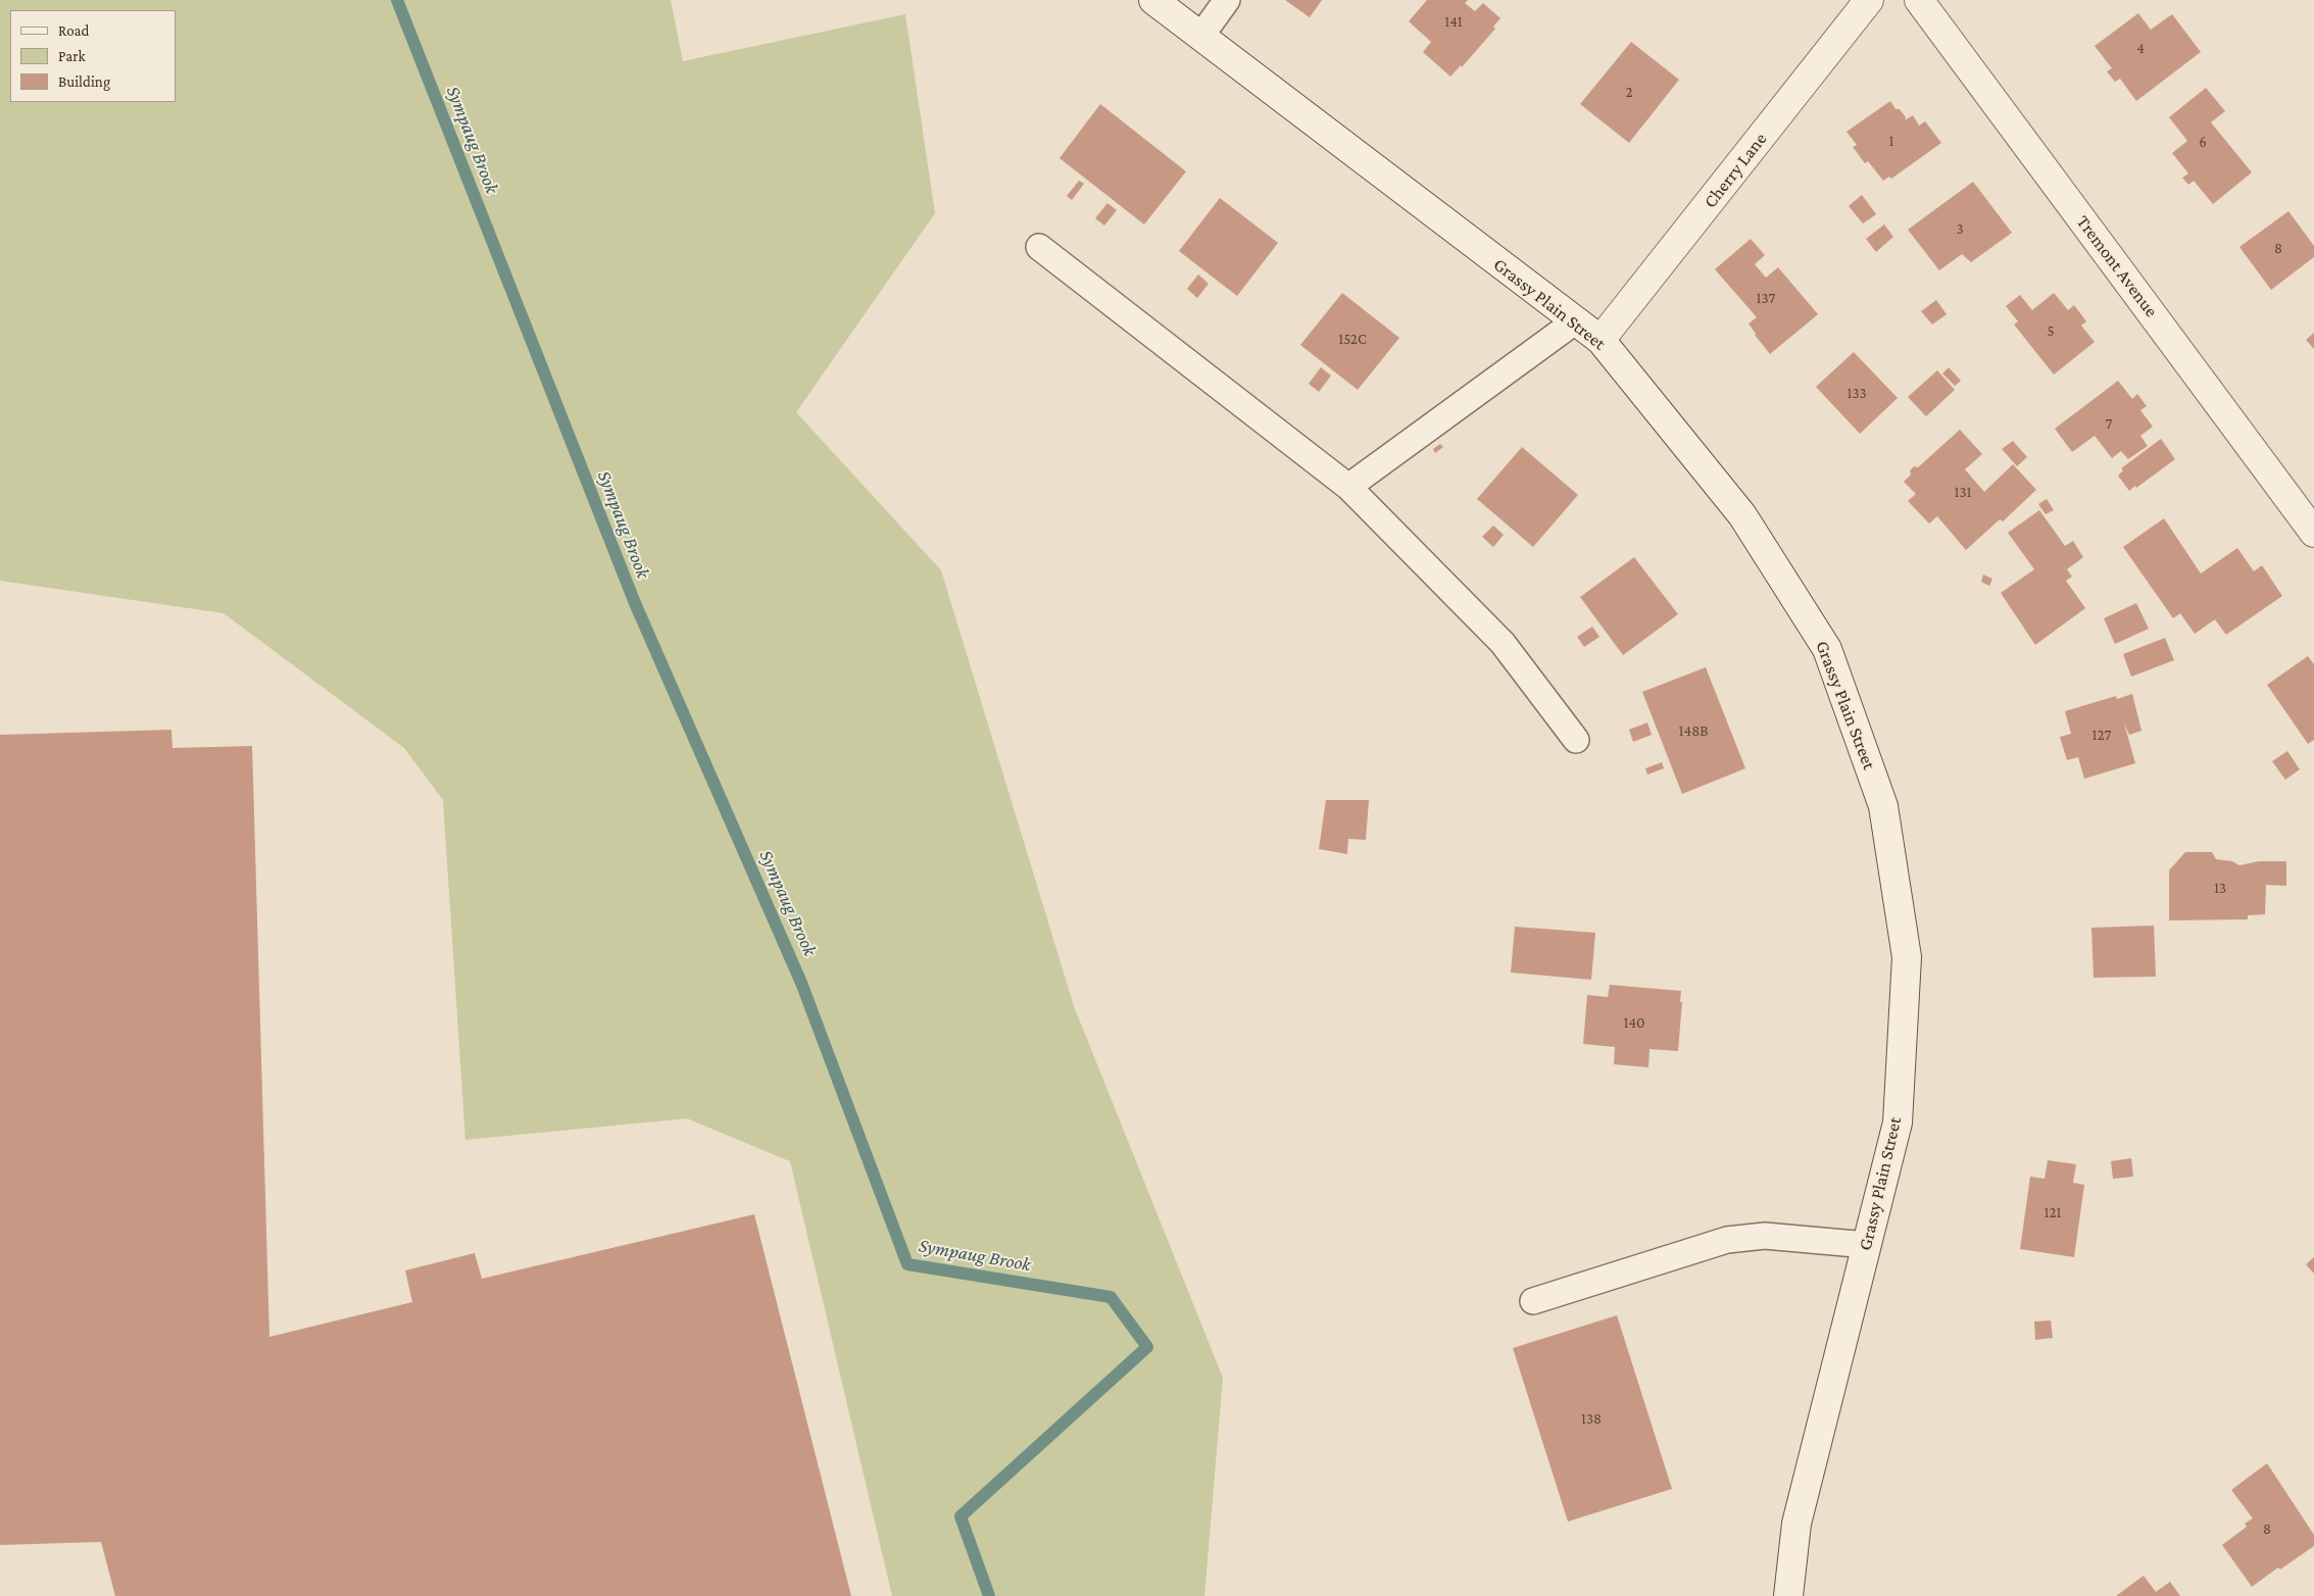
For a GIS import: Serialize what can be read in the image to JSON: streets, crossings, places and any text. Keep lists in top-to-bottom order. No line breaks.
{"streets":{"main road":["Cherry Lane","Tremont Avenue","Grassy Plain Street"]},"crossings":[["Cherry Lane","Grassy Plain Street"]],"water":["Sympaug Brook"],"house_numbers":["141","4","2","1","6","3","8","137","5","152C","133","7","131","148B","127","13","140","121","138","8"],"legend":["Road","Park","Building"]}
